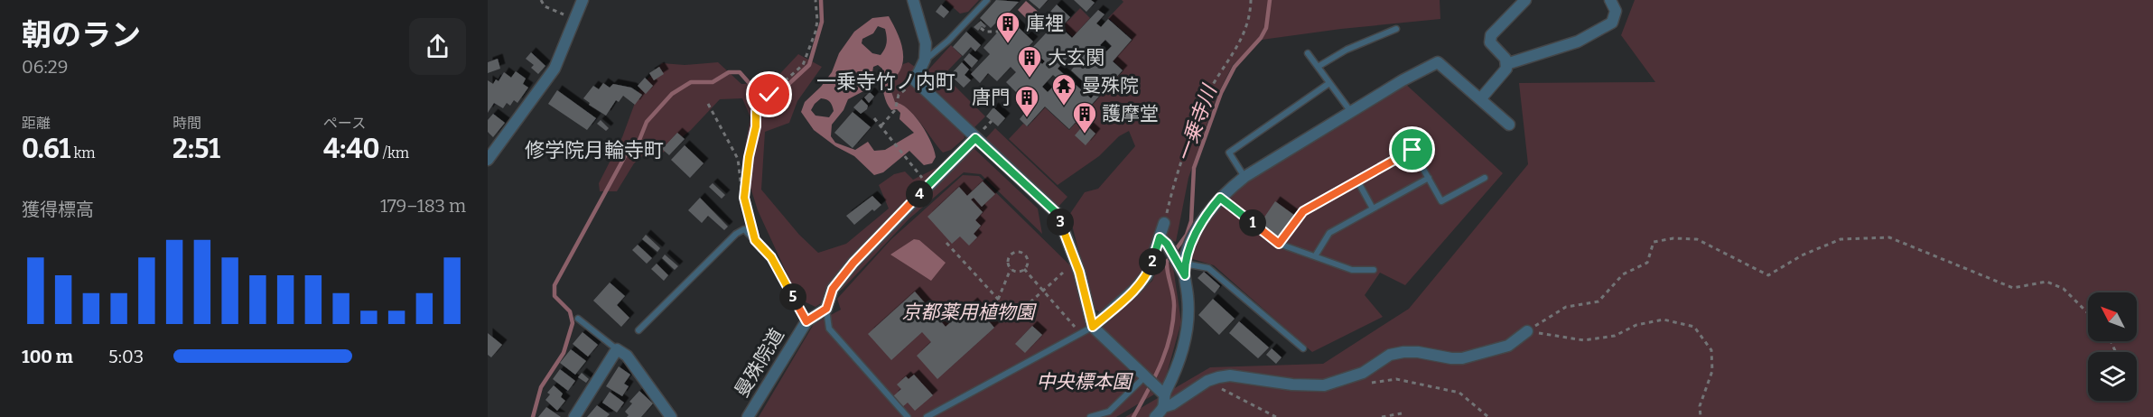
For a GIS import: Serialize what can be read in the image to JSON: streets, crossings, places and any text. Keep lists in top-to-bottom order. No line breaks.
{"streets":{"street":["曼殊院道"]},"districts":["一乗寺竹ノ内町","修学院月輪寺町"],"water":["一乗寺川"],"parks":["京都薬用植物園","中央標本園"],"places":{"building":["庫裡","大玄関","唐門","護摩堂"],"temple":["曼殊院"]},"north":"top left","page":{"heading":["朝のラン","06:29"],"stats":[["距離","0.61 km"],["時間","2:51"],["ペース","4:40 /km"]],"pins":["4","3","1","2","5"],"chart":["獲得標高","179–183 m"],"list":[{"name":"100 m","note":"5:03"}]}}
